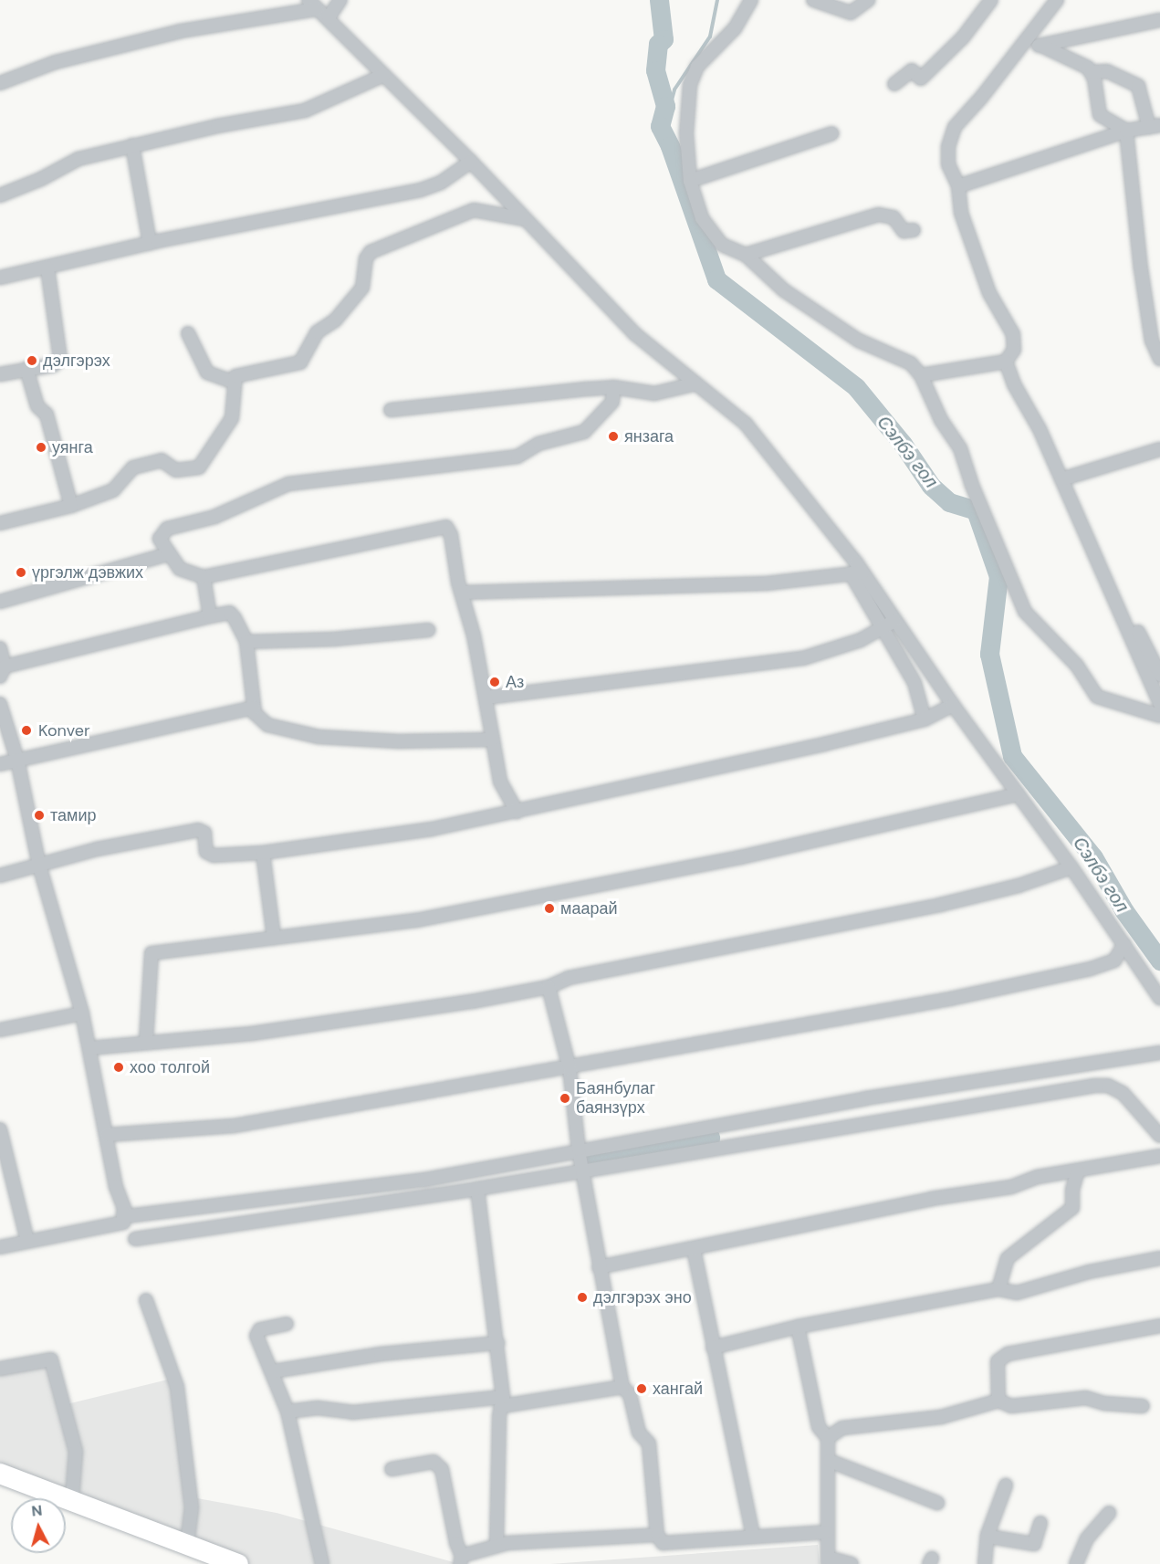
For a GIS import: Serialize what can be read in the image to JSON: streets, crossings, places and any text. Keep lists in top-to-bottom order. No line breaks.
{"water":["Сэлбэ гол"],"places":["дэлгэрэх","янзага","уянга","үргэлж дэвжих","Аз","Konver","тамир","маарай","хоо толгой","Баянбулаг баянзүрх","дэлгэрэх эно","хангай"],"north":"top"}
